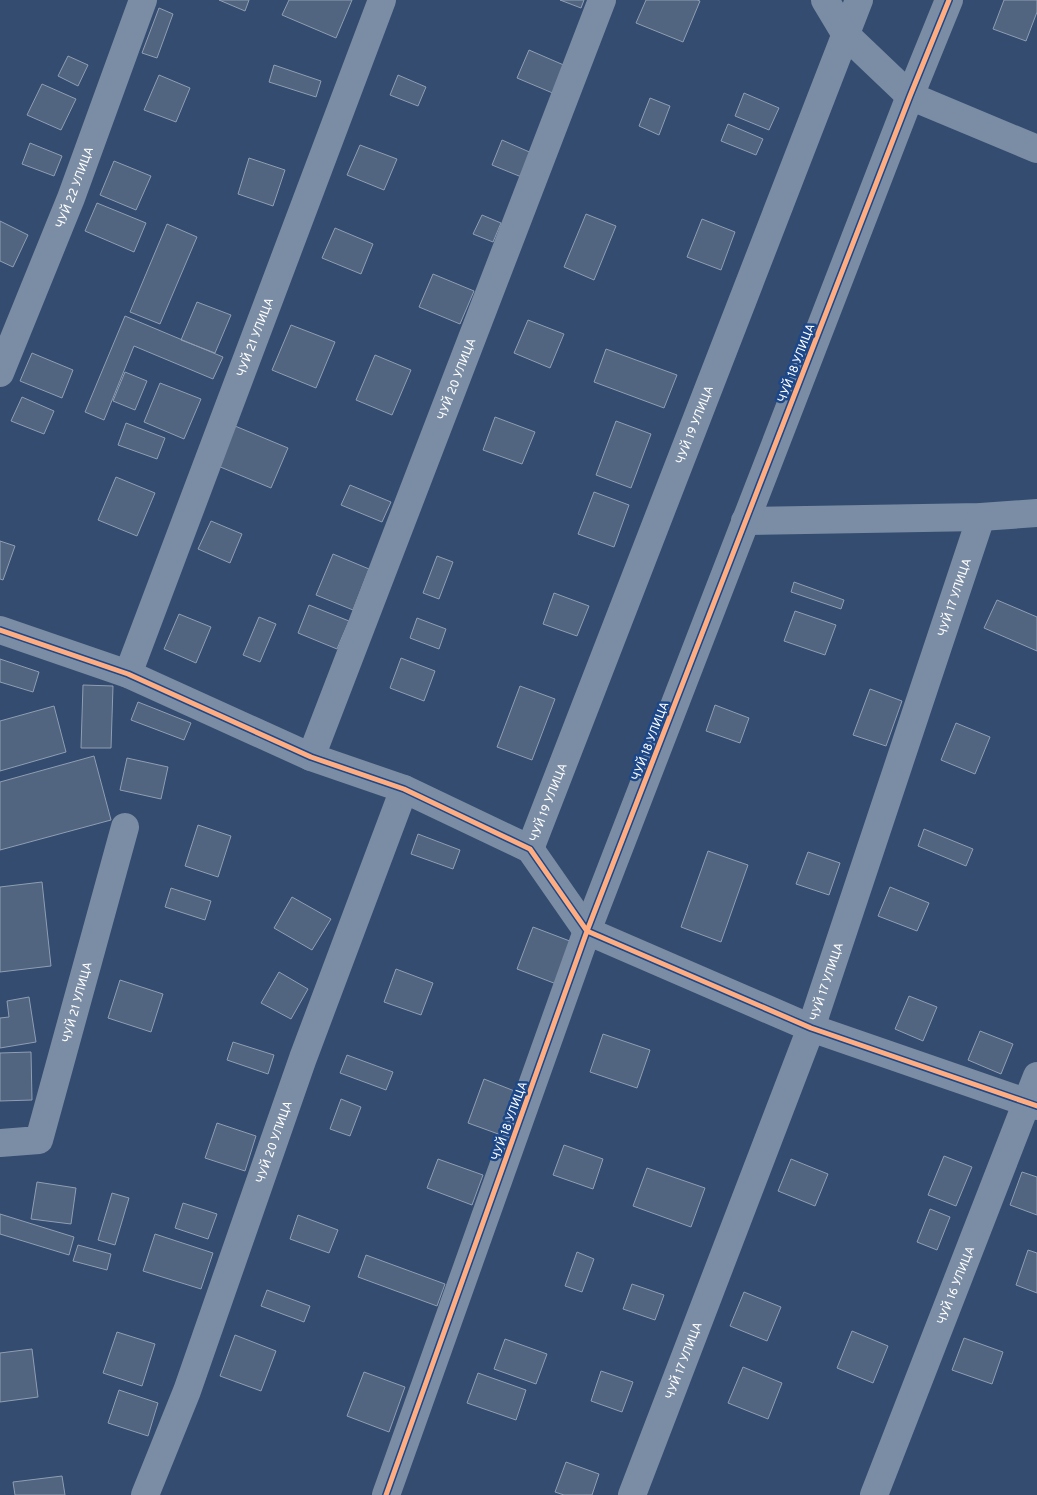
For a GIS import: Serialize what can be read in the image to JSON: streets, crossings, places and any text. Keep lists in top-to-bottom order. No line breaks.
{"streets":{"street":["ЧУЙ 22 УЛИЦА","ЧУЙ 21 УЛИЦА","ЧУЙ 18 УЛИЦА","ЧУЙ 20 УЛИЦА","ЧУЙ 19 УЛИЦА","ЧУЙ 17 УЛИЦА","ЧУЙ 16 УЛИЦА"]}}
